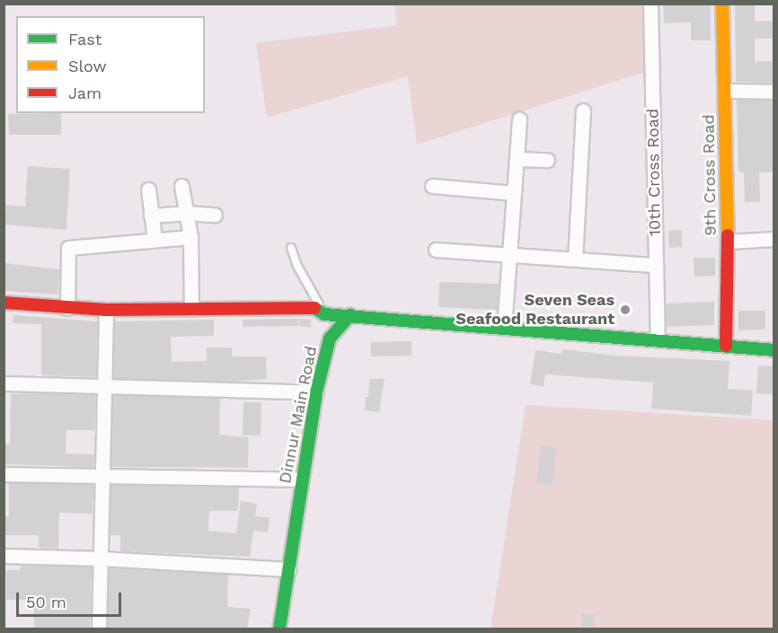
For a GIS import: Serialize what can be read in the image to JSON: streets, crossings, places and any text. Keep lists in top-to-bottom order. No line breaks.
{"streets":{"street":["10th Cross Road","9th Cross Road","Dinnur Main Road"]},"places":["Seven Seas Seafood Restaurant"],"legend":["Fast","Slow","Jam"],"scale_bar":"50 m"}
